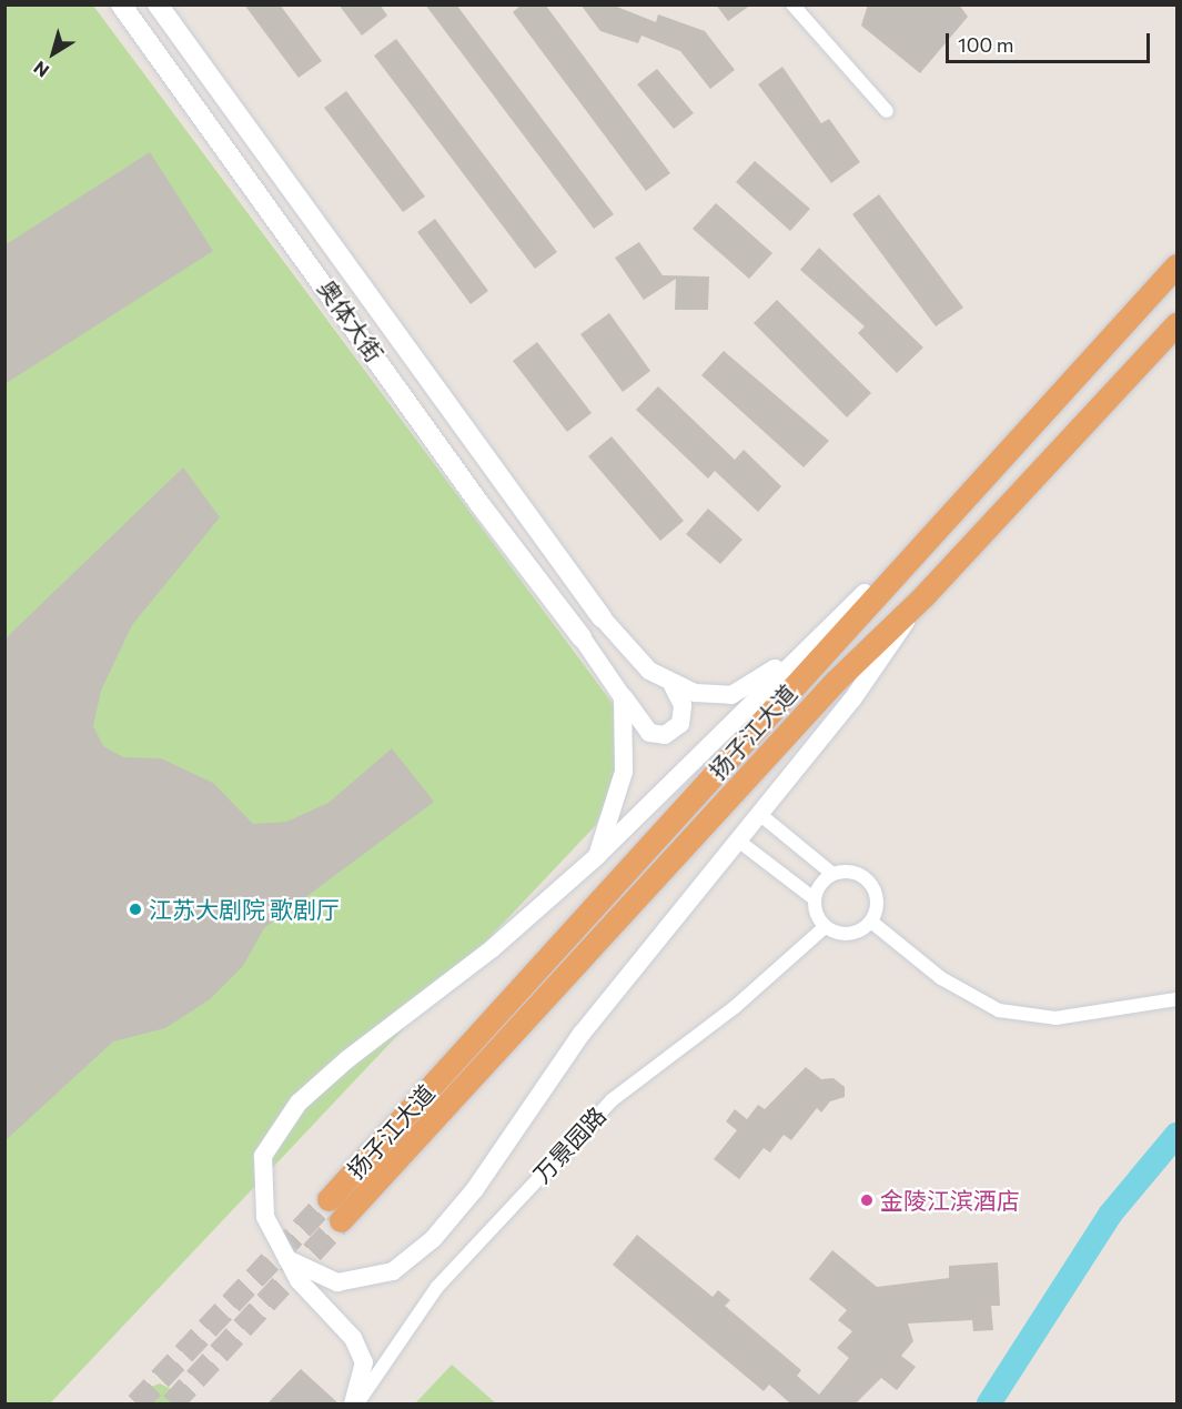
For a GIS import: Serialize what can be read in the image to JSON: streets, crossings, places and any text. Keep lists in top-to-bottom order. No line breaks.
{"streets":{"highway":["扬子江大道"],"main road":["奥体大街"],"street":["万景园路"]},"places":["江苏大剧院 歌剧厅","金陵江滨酒店"],"scale_bar":"100 m","north":"bottom left"}
